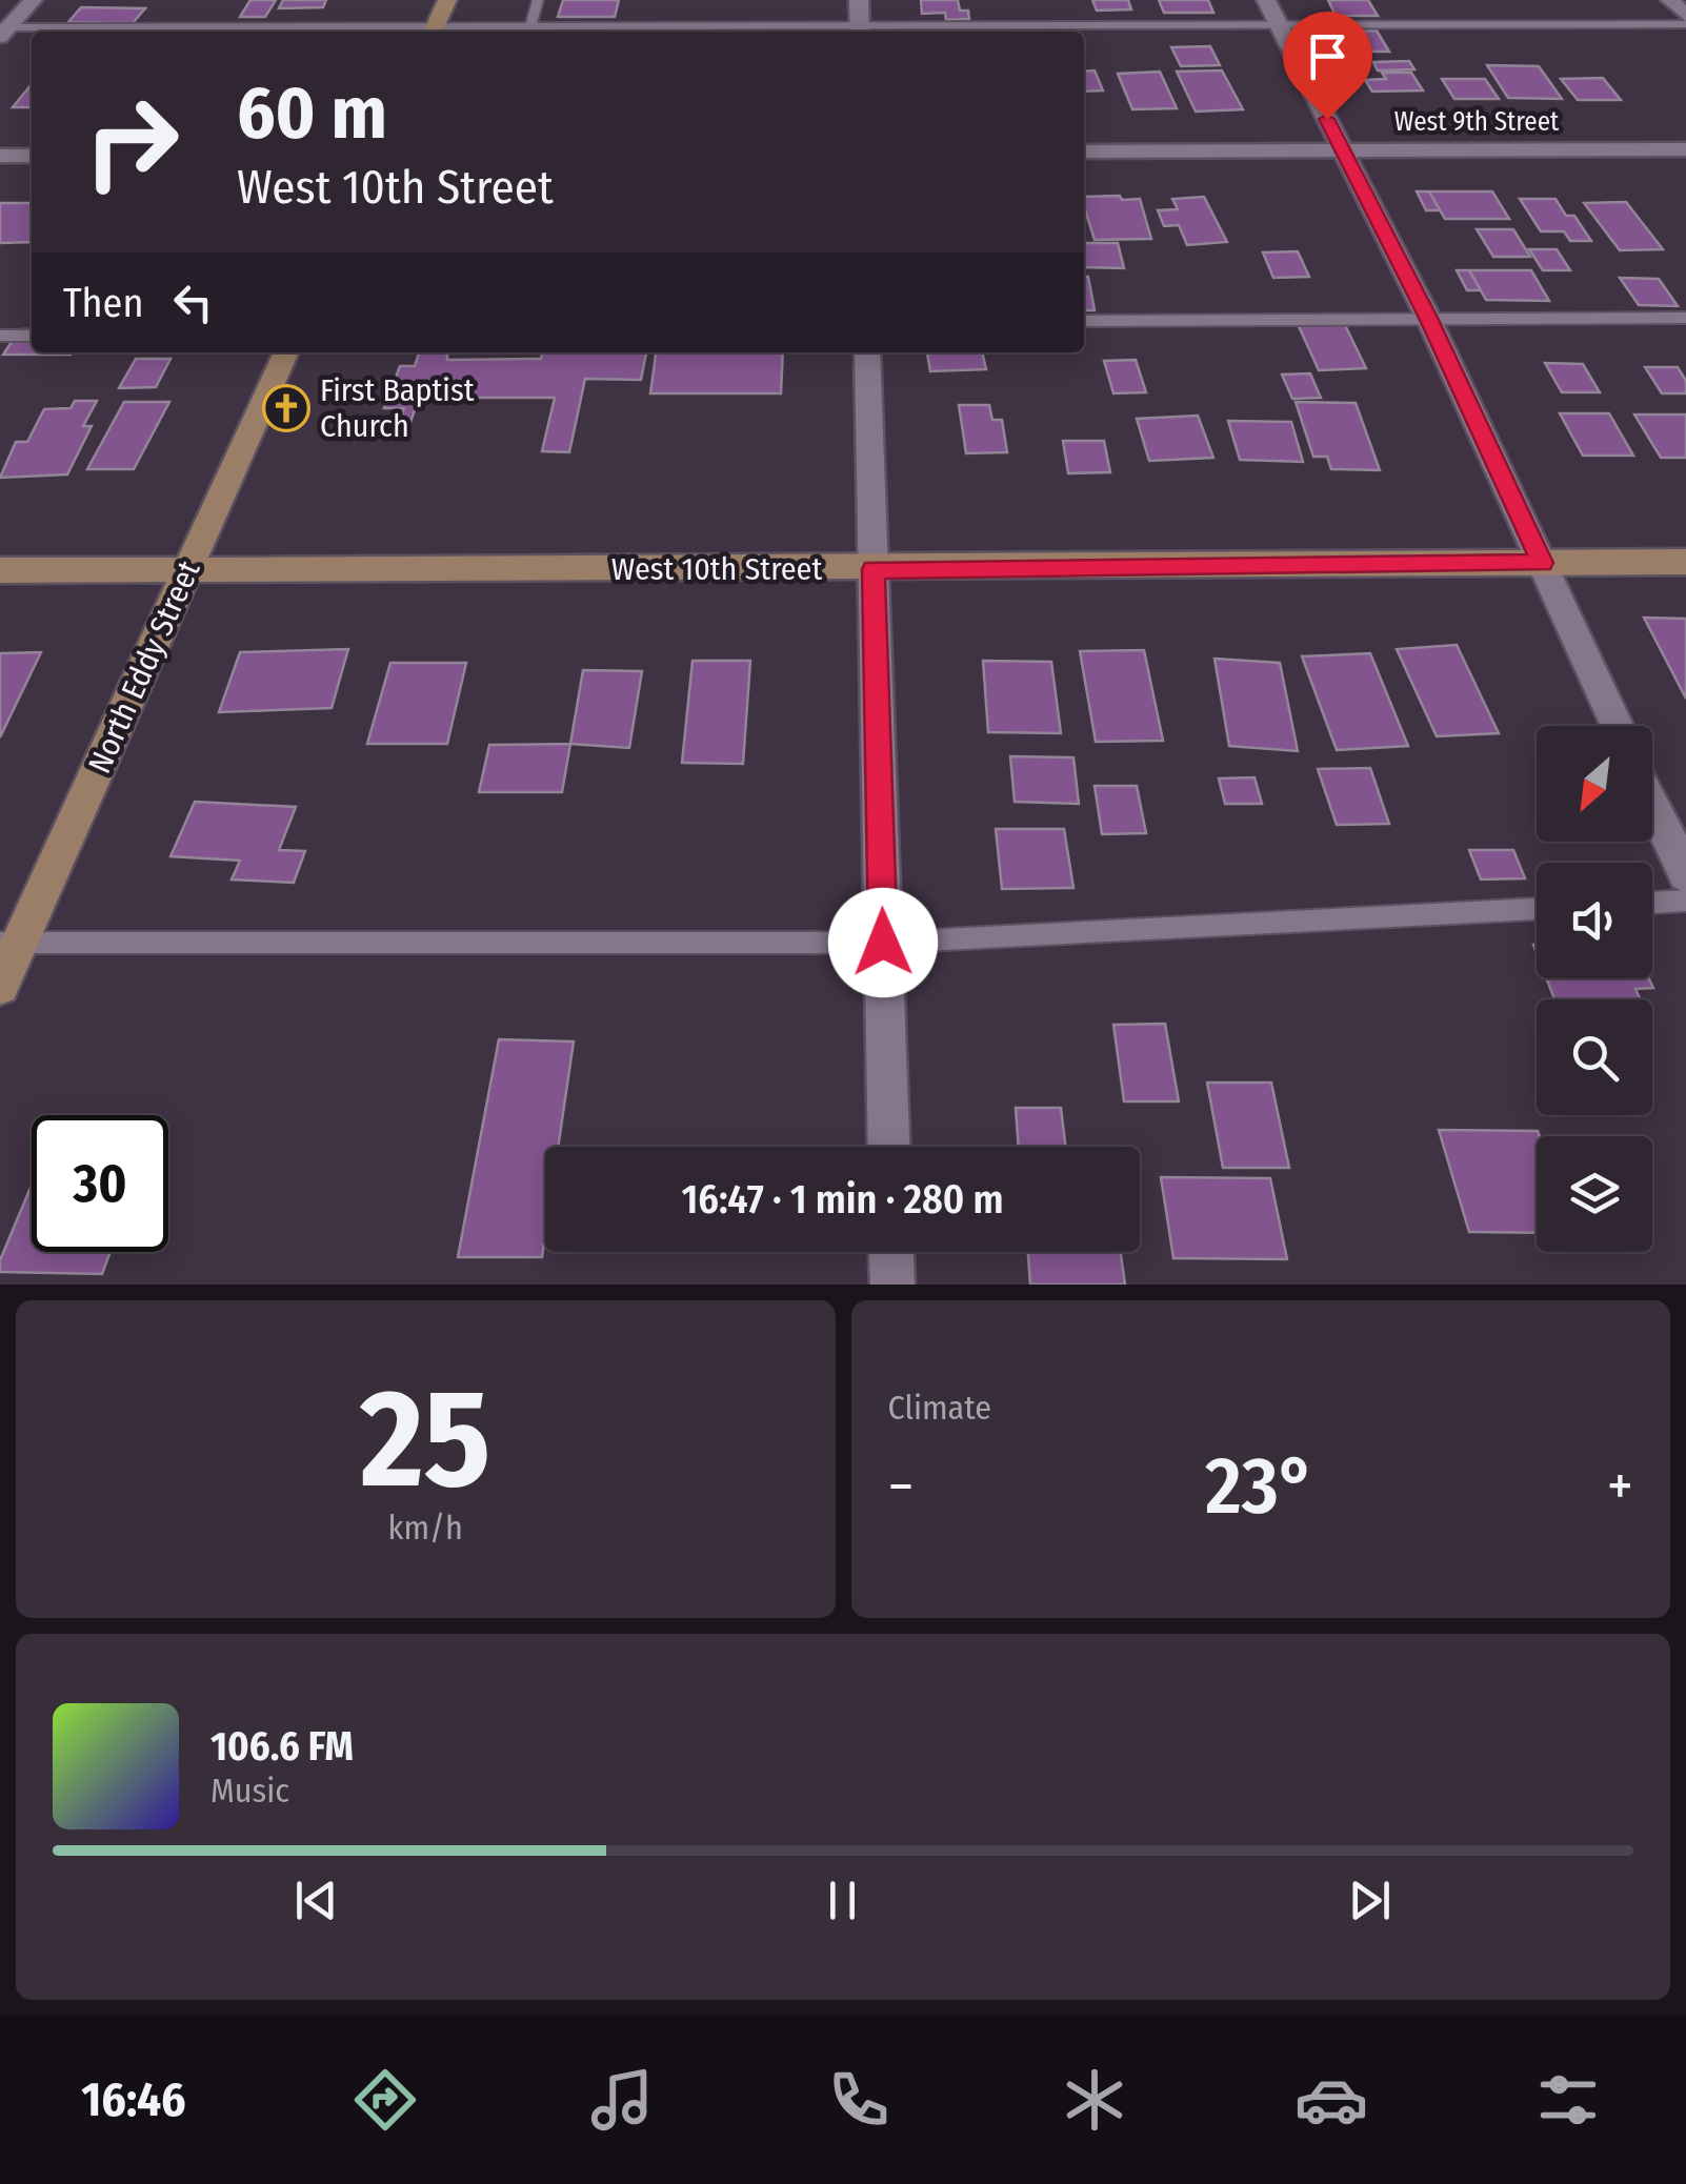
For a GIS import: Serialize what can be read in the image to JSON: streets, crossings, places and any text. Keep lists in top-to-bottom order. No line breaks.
{"streets":{"street":["West 9th Street","West 10th Street","North Eddy Street"]},"crossings":[["West 10th Street","North Eddy Street"]],"places":{"church":["First Baptist Church"]},"north":"bottom left","page":{"turn":["60 m","West 10th Street"],"then":"Then","limit":"30","trip":"16:47 · 1 min · 280 m","tile":[["25","km/h"],"Climate"],"heat":["−","23°","+"],"song":["106.6 FM","Music"],"tabs":"16:46"}}
